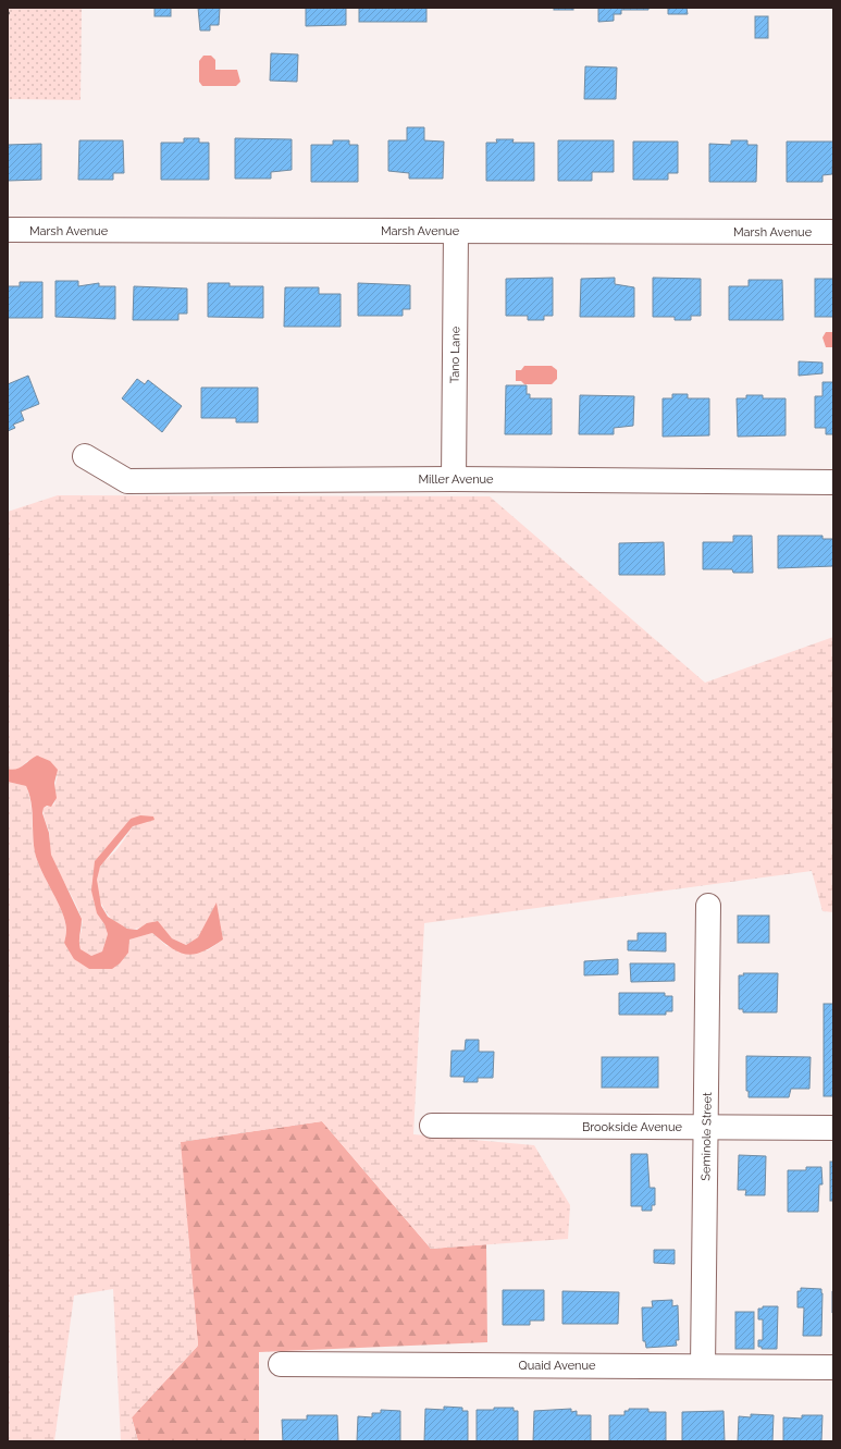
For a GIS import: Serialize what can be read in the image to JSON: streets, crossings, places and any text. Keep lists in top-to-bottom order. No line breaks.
{"streets":{"street":["Marsh Avenue","Tano Lane","Miller Avenue","Brookside Avenue","Seminole Street","Quaid Avenue"]},"crossings":[["Marsh Avenue","Tano Lane"],["Tano Lane","Miller Avenue"],["Brookside Avenue","Seminole Street"],["Seminole Street","Quaid Avenue"]]}
